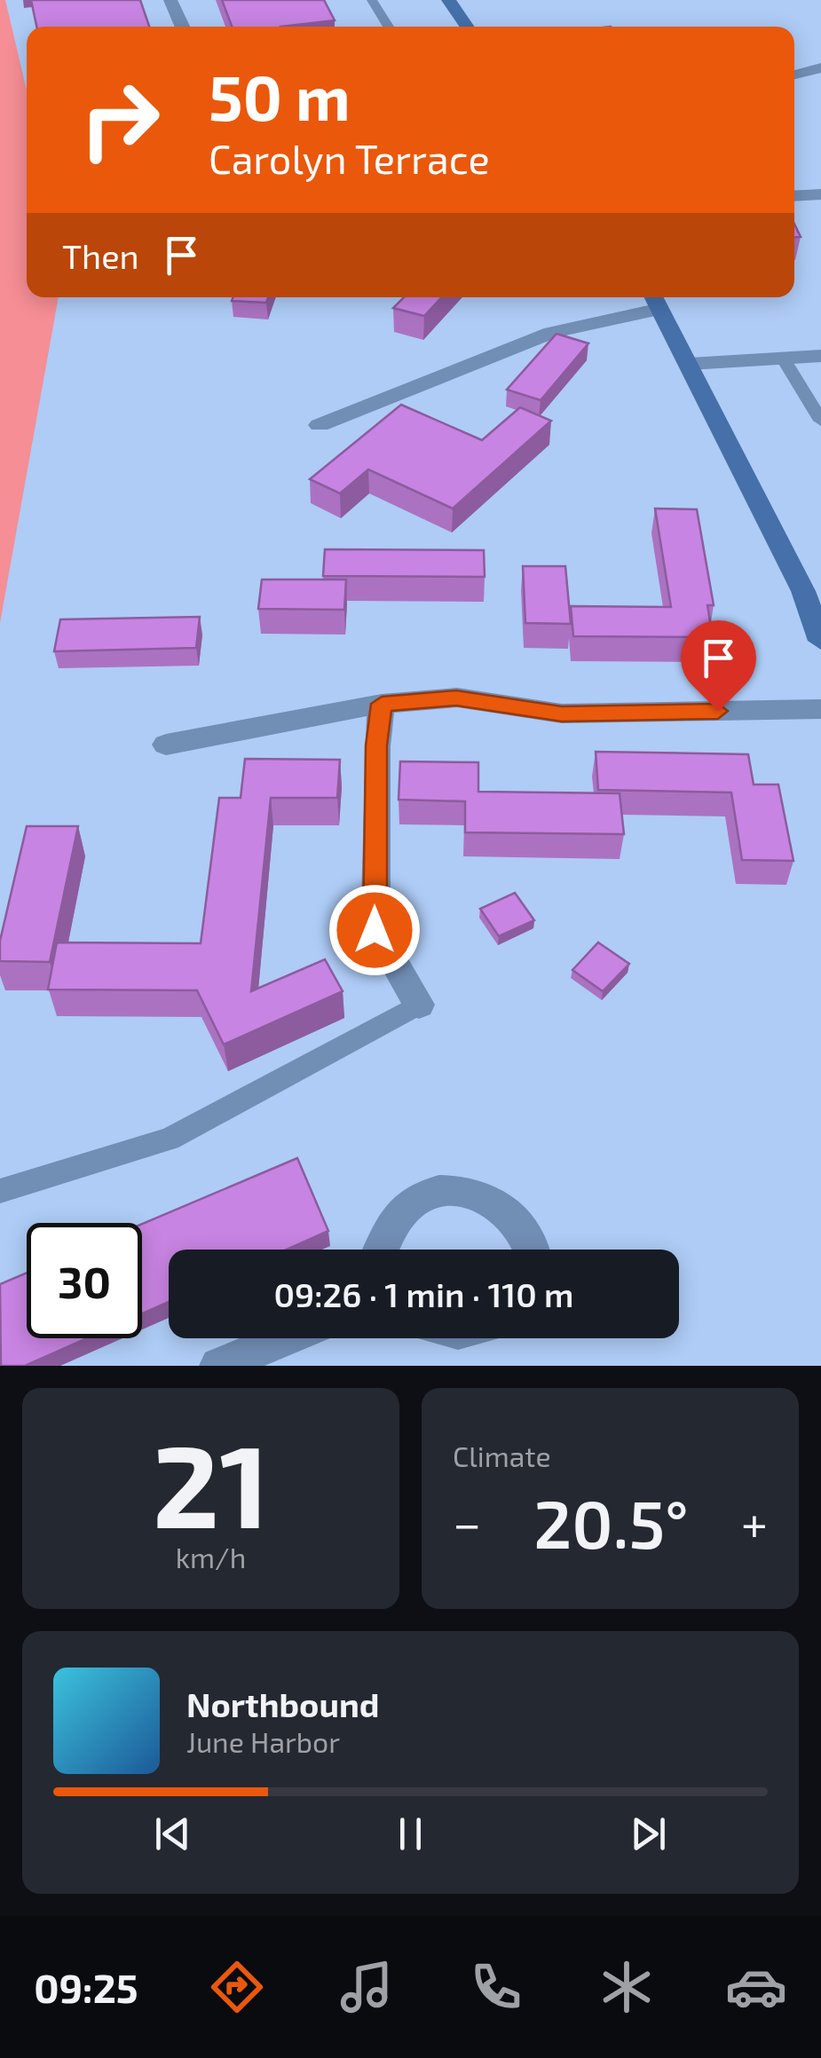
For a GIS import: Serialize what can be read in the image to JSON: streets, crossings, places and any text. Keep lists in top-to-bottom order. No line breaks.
{"page":{"turn":["50 m","Carolyn Terrace"],"then":"Then","limit":"30","trip":"09:26 · 1 min · 110 m","tile":[["21","km/h"],"Climate"],"heat":["−","20.5°","+"],"song":["Northbound","June Harbor"],"tabs":"09:25"}}
